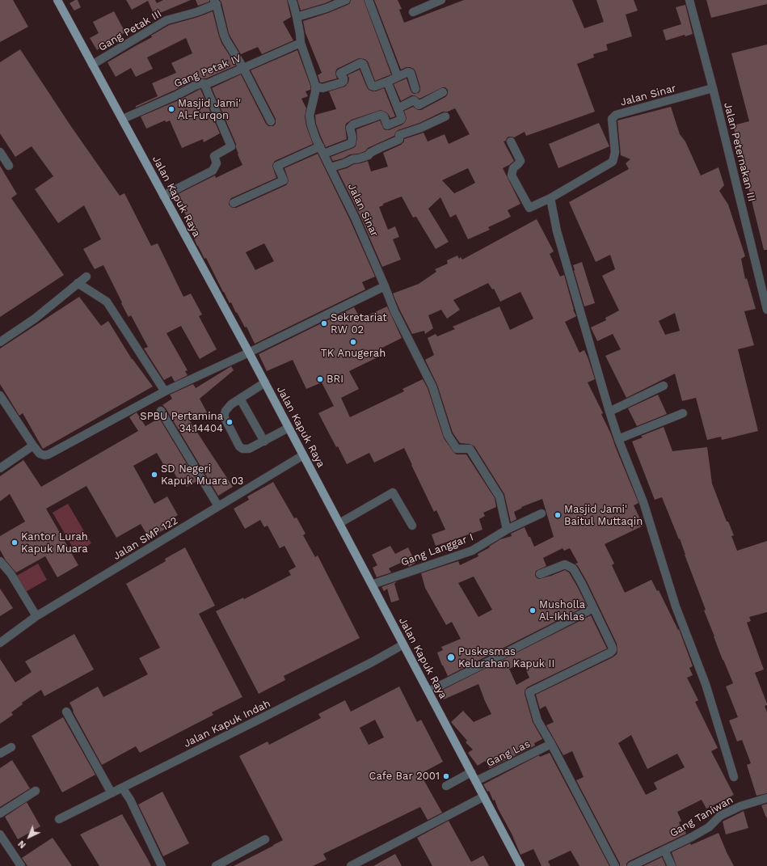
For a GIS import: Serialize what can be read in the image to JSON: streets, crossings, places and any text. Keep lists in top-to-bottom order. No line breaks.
{"streets":{"main road":["Jalan Kapuk Raya"],"street":["Gang Petak III","Gang Petak IV","Jalan Sinar","Jalan Peternakan III","Jalan SMP 122","Gang Langgar I","Jalan Kapuk Indah","Gang Las","Gang Taniwan"]},"crossings":[["Gang Petak III","Jalan Kapuk Raya"],["Gang Petak IV","Jalan Sinar"],["Gang Petak IV","Jalan Kapuk Raya"],["Jalan Sinar","Jalan Peternakan III"],["Jalan Sinar","Gang Langgar I"],["Jalan Kapuk Raya","Jalan SMP 122"],["Jalan Kapuk Raya","Gang Langgar I"],["Jalan Kapuk Raya","Jalan Kapuk Indah"],["Jalan Kapuk Raya","Gang Las"]],"places":["Masjid Jami' Al-Furqon","Sekretariat RW 02","TK Anugerah","BRI","SPBU Pertamina 34.14404","SD Negeri Kapuk Muara 03","Masjid Jami' Baitul Muttaqin","Kantor Lurah Kapuk Muara","Musholla Al-Ikhlas","Puskesmas Kelurahan Kapuk II","Cafe Bar 2001"],"north":"bottom left"}
